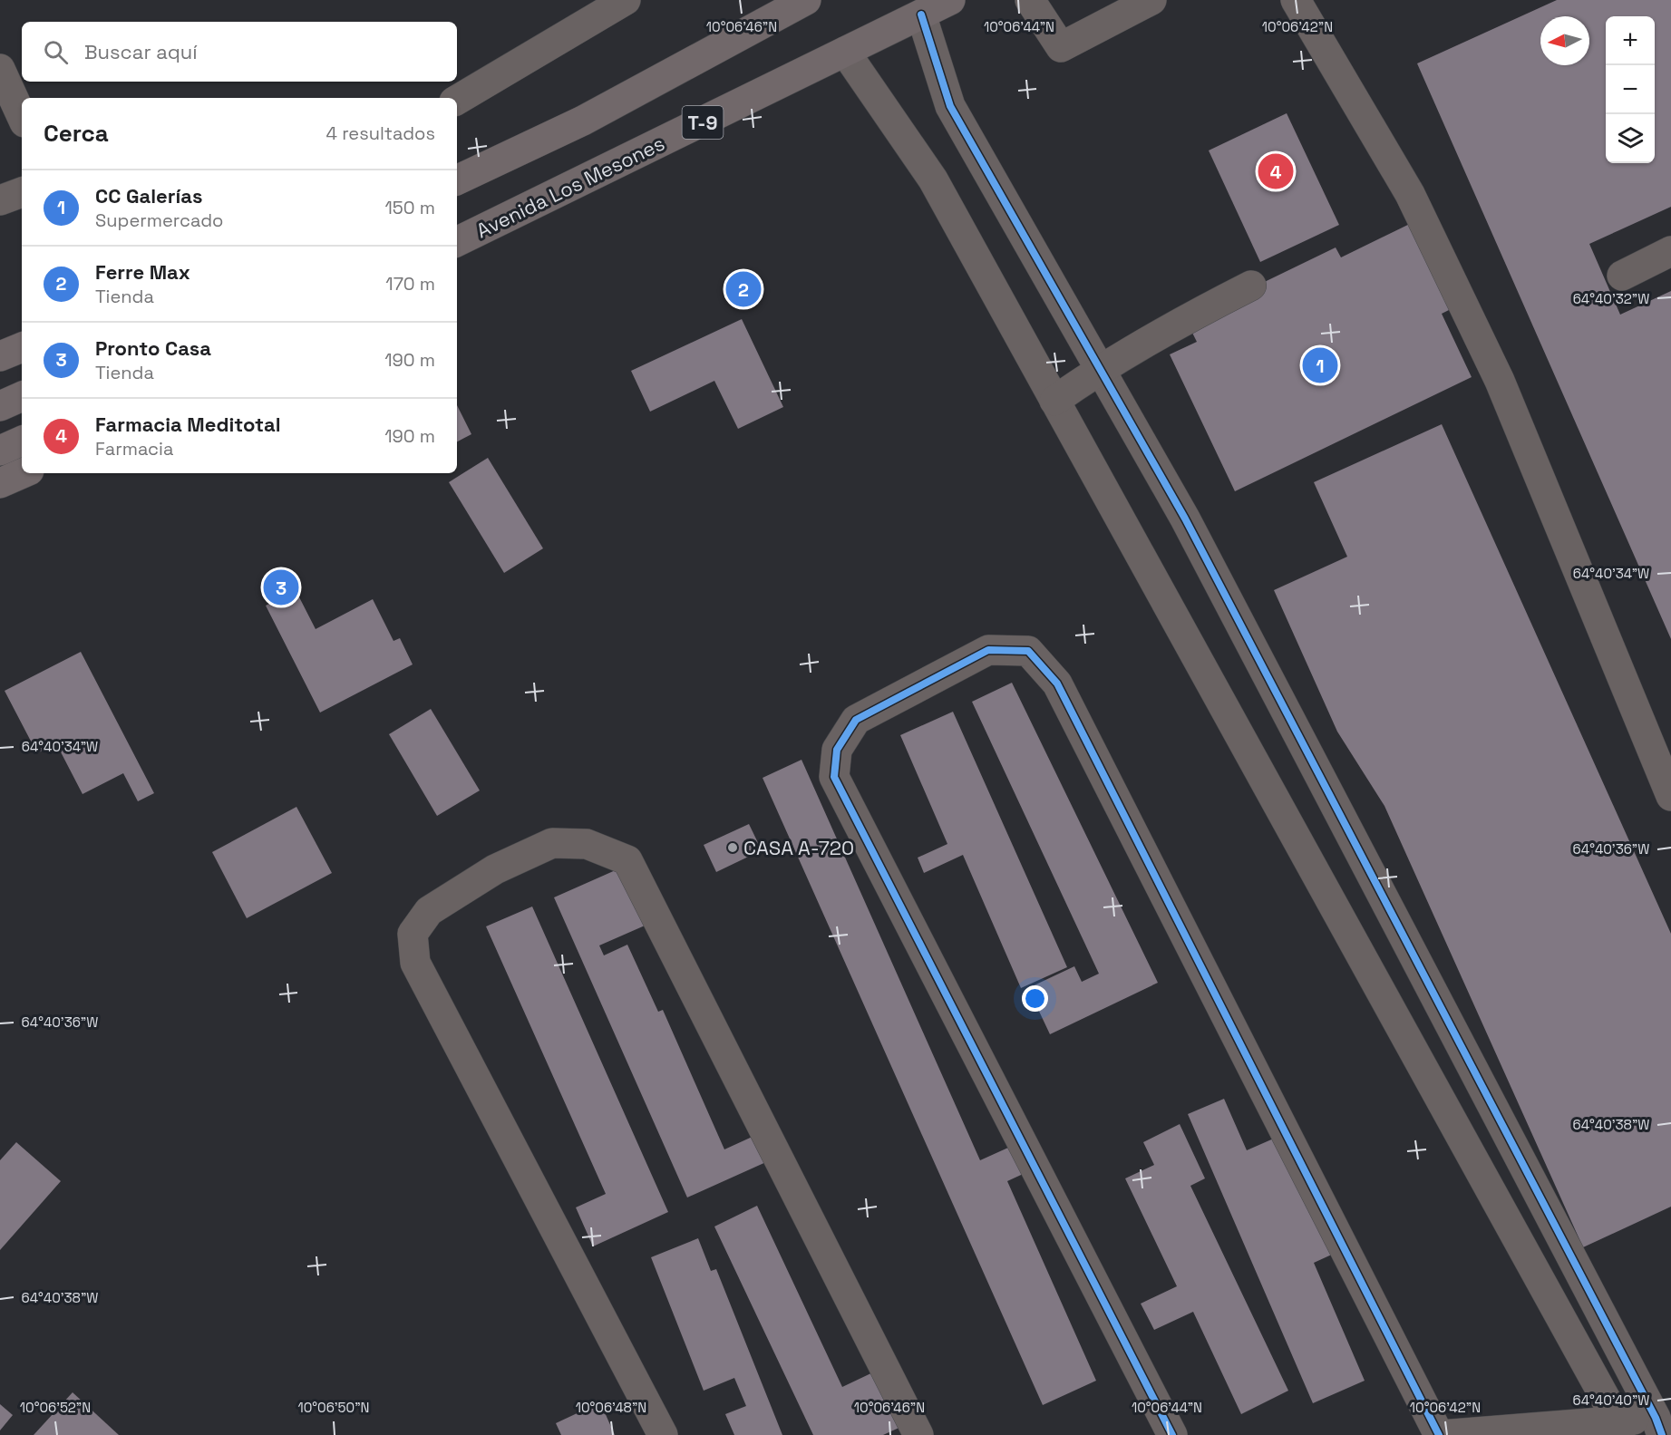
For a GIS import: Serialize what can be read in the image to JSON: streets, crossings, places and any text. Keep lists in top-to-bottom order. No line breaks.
{"streets":{"highway":["T-9","Avenida Los Mesones"]},"places":["CASA A-720"],"north":"left","page":{"map_buttons":["+","−"],"search":"Buscar aquí","heading":["Cerca","4 resultados"],"pins":["4","2","1","3"],"list":[{"mark":"1","name":"CC Galerías","note":"Supermercado","value":"150 m"},{"mark":"2","name":"Ferre Max","note":"Tienda","value":"170 m"},{"mark":"3","name":"Pronto Casa","note":"Tienda","value":"190 m"},{"mark":"4","name":"Farmacia Meditotal","note":"Farmacia","value":"190 m"}]},"coordinates":["10°06'46\"N","10°06'44\"N","10°06'42\"N","64°40'32\"W","64°40'34\"W","64°40'36\"W","64°40'38\"W","64°40'40\"W","10°06'52\"N","10°06'50\"N","10°06'48\"N"]}
